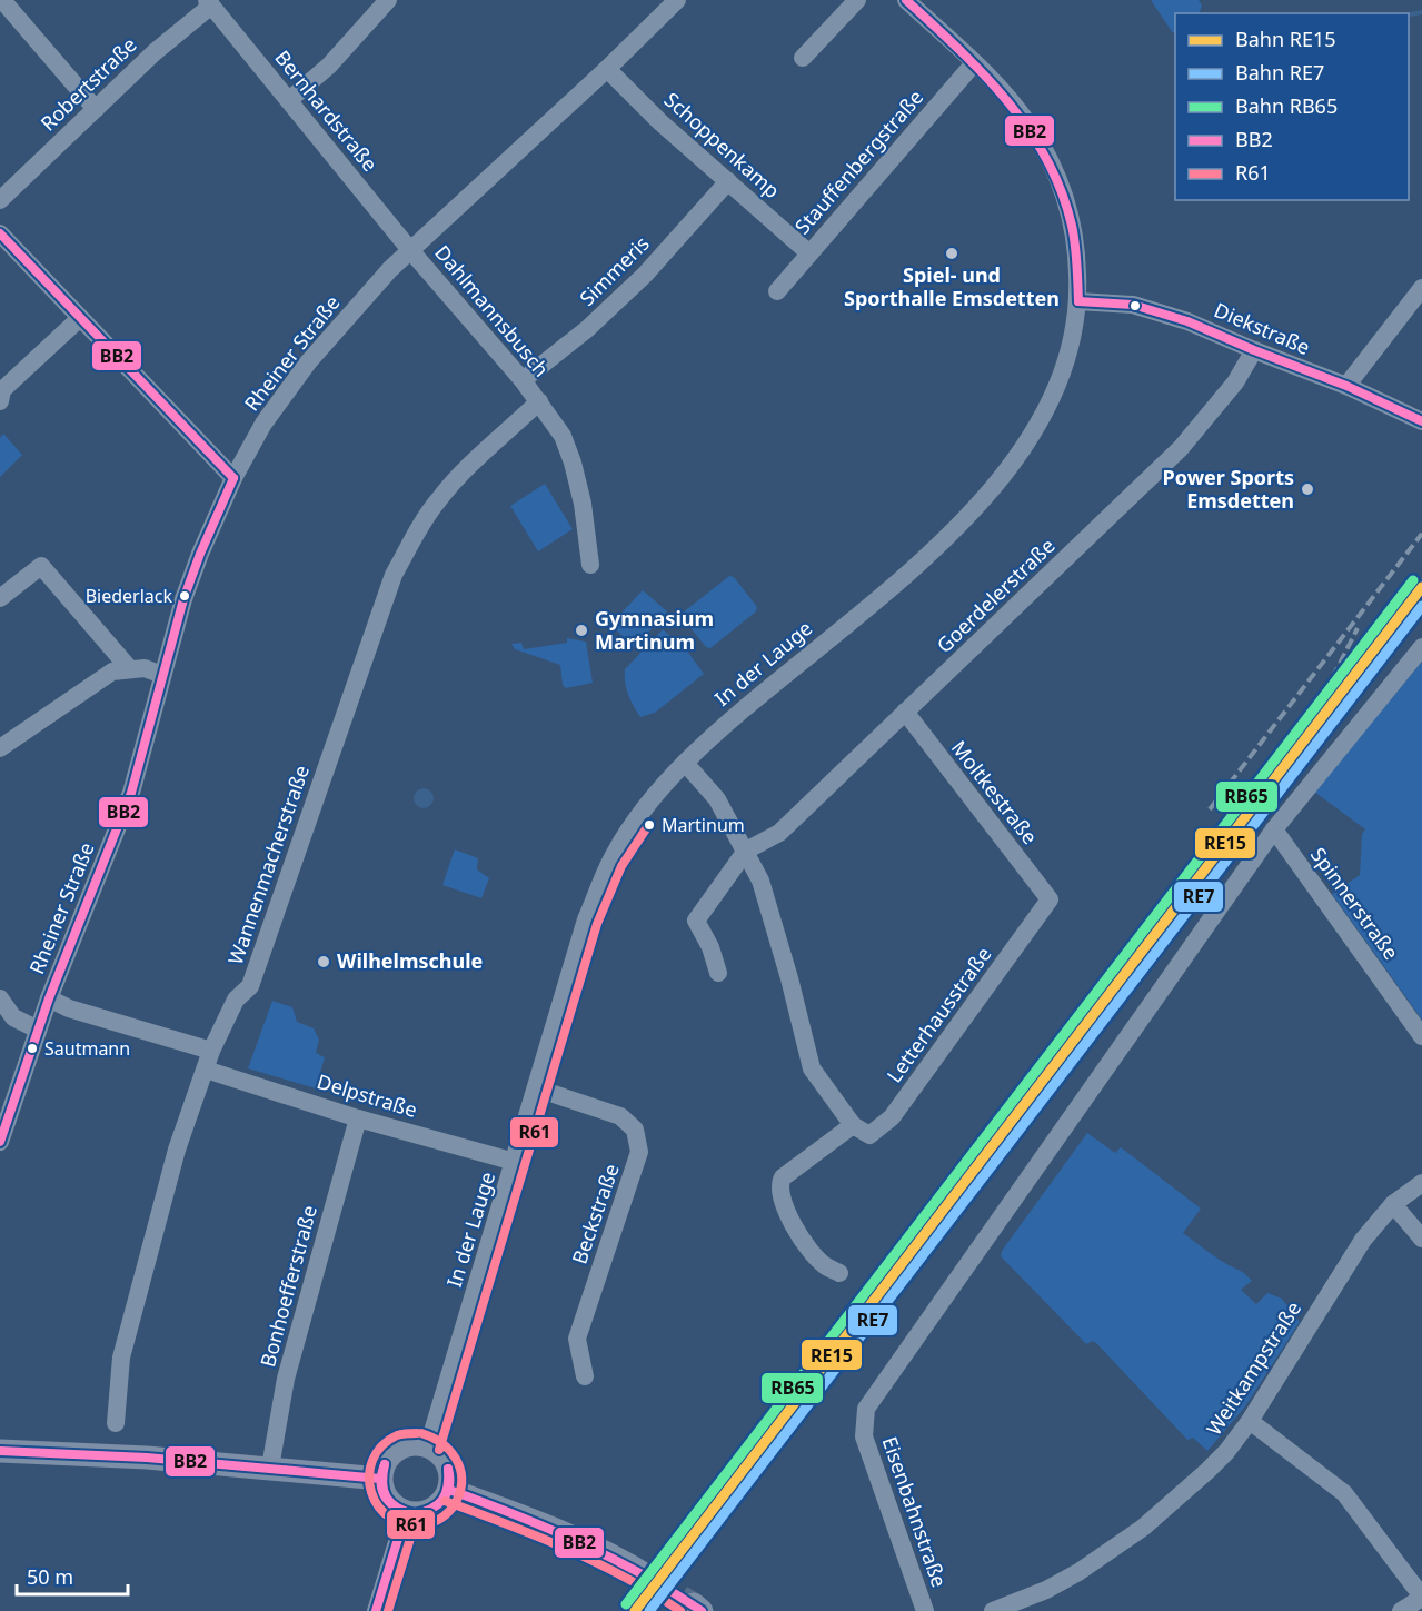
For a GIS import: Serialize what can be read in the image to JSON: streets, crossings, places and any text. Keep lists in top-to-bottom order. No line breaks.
{"streets":{"street":["Robertstraße","Bernhardstraße","Schoppenkamp","Stauffenbergstraße","Simmeris","Dahlmannsbusch","Diekstraße","Rheiner Straße","Goerdelerstraße","In der Lauge","Moltkestraße","Wannenmacherstraße","Spinnerstraße","Letterhausstraße","Delpstraße","Beckstraße","Bonhoefferstraße","Weitkampstraße","Eisenbahnstraße"]},"crossings":[["Robertstraße","Bernhardstraße"],["Bernhardstraße","Dahlmannsbusch"],["Bernhardstraße","Rheiner Straße"],["Schoppenkamp","Stauffenbergstraße"],["Schoppenkamp","Simmeris"],["Schoppenkamp","Rheiner Straße"],["Stauffenbergstraße","In der Lauge"],["Simmeris","Dahlmannsbusch"],["Dahlmannsbusch","Rheiner Straße"],["Dahlmannsbusch","Wannenmacherstraße"],["Diekstraße","Goerdelerstraße"],["Diekstraße","In der Lauge"],["Goerdelerstraße","Moltkestraße"],["In der Lauge","Delpstraße"],["In der Lauge","Beckstraße"],["Moltkestraße","Letterhausstraße"],["Wannenmacherstraße","Delpstraße"],["Spinnerstraße","Eisenbahnstraße"],["Delpstraße","Bonhoefferstraße"]],"places":["Spiel- und Sporthalle Emsdetten","Power Sports Emsdetten","Biederlack","Gymnasium Martinum","Martinum","Wilhelmschule","Sautmann"],"lines":["transit line BB2","rail line RB65","rail line RE15","rail line RE7","transit line R61"],"legend":["Bahn RE15","Bahn RE7","Bahn RB65","BB2","R61"],"scale_bar":"50 m"}
